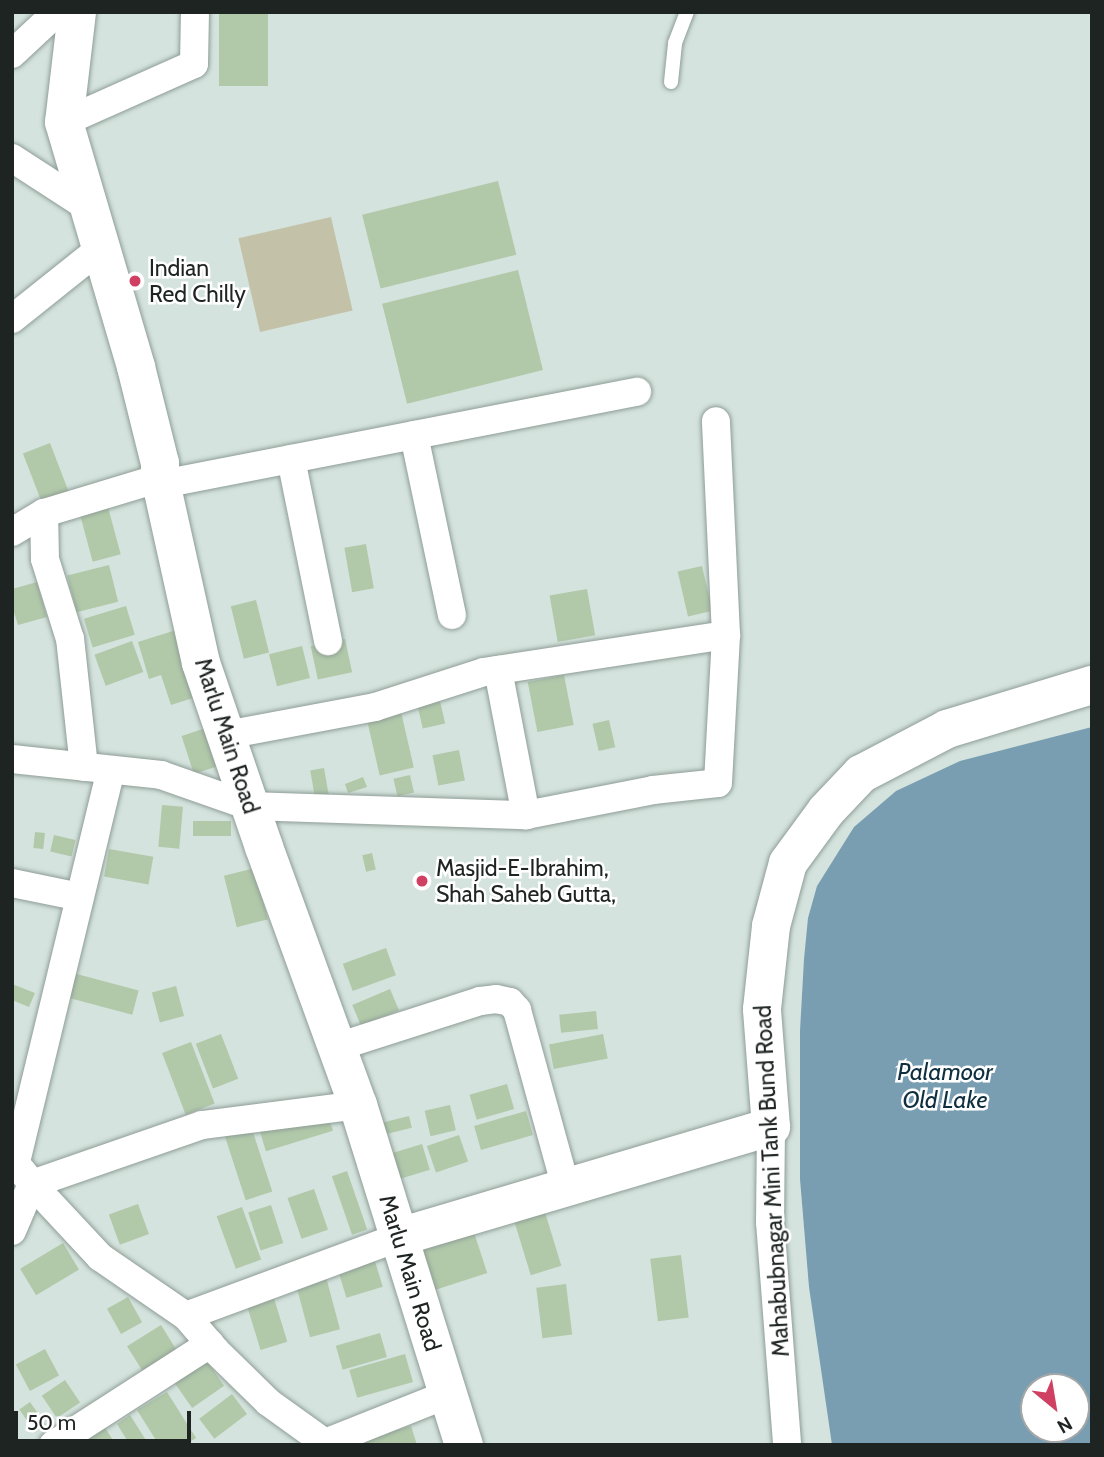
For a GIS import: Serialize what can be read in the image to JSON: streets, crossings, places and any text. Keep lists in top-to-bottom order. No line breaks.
{"streets":{"street":["Marlu Main Road","Mahabubnagar Mini Tank Bund Road"]},"water":["Palamoor Old Lake"],"places":["Indian Red Chilly","Masjid-E-Ibrahim, Shah Saheb Gutta,"],"scale_bar":"50 m","north":"bottom right"}
